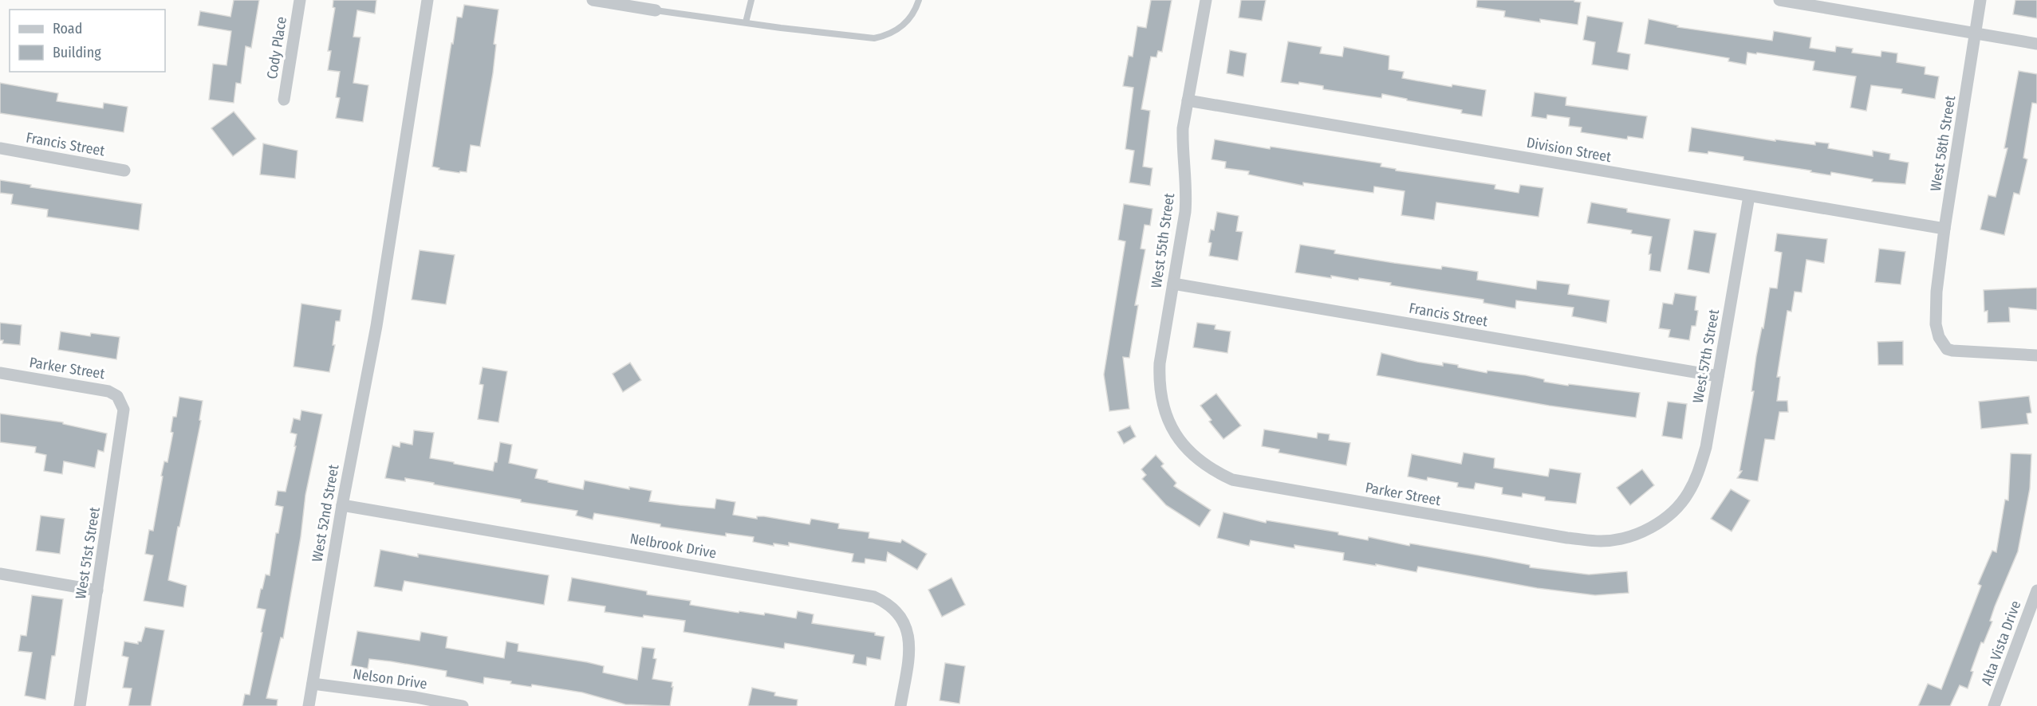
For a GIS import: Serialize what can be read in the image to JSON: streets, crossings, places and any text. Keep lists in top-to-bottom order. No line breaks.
{"streets":{"street":["Cody Place","West 58th Street","Francis Street","Division Street","West 55th Street","West 57th Street","Parker Street","West 52nd Street","Nelbrook Drive","West 51st Street","Alta Vista Drive","Nelson Drive"]},"crossings":[["West 58th Street","Division Street"],["Francis Street","West 55th Street"],["Francis Street","West 57th Street"],["Division Street","West 55th Street"],["Division Street","West 57th Street"],["West 55th Street","Parker Street"],["West 57th Street","Parker Street"],["Parker Street","West 51st Street"],["West 52nd Street","Nelbrook Drive"],["West 52nd Street","Nelson Drive"]],"legend":["Road","Building"]}
